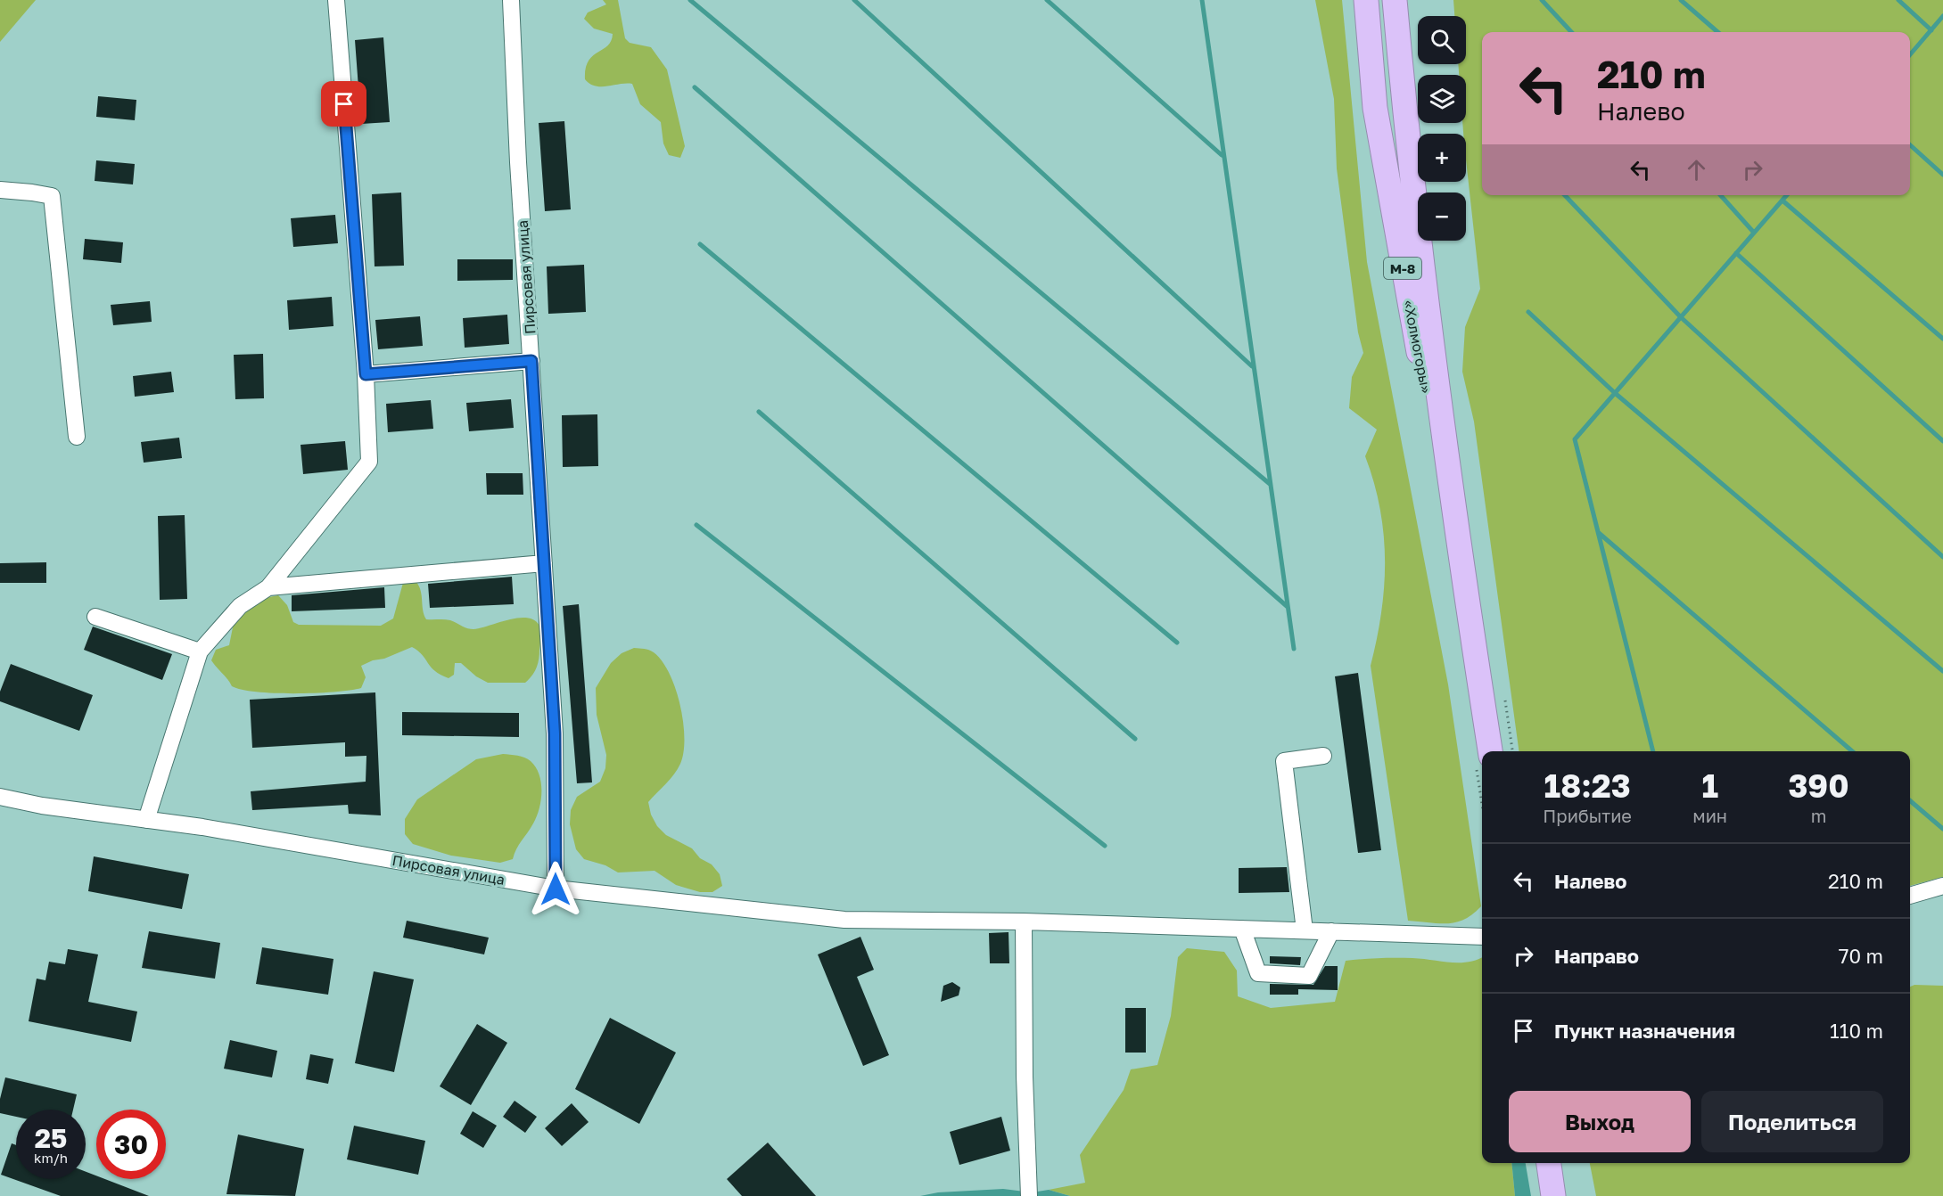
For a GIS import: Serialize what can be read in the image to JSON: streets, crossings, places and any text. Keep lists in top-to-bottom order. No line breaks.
{"streets":{"highway":["М-8","«Холмогоры»"],"street":["Пирсовая улица"]},"page":{"map_buttons":["+","−"],"turn":["210 m","Налево"],"eta":["18:23","Прибытие","1","мин","390","m"],"list":[{"name":"Налево","value":"210 m"},{"name":"Направо","value":"70 m"},{"name":"Пункт назначения","value":"110 m"}],"buttons":["Выход","Поделиться"],"speed":"25 km/h","limit":"30"}}
